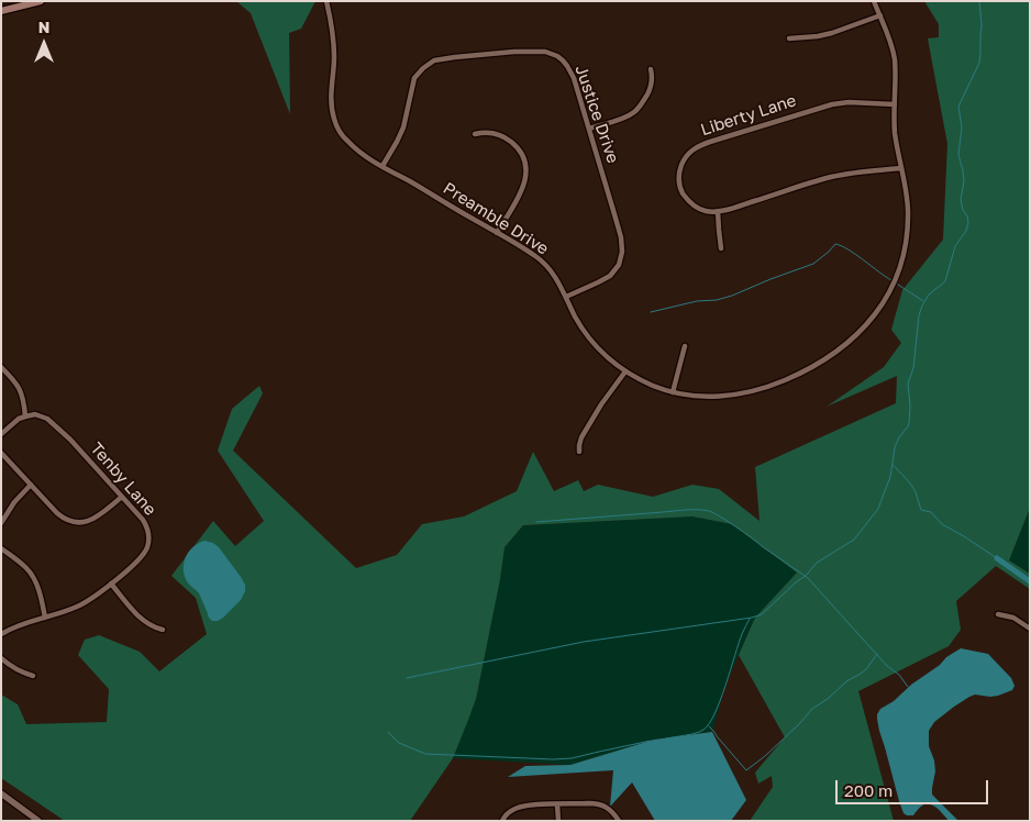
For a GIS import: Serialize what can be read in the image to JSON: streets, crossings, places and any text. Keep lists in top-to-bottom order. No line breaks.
{"streets":{"street":["Justice Drive","Liberty Lane","Preamble Drive","Tenby Lane"]},"crossings":[["Justice Drive","Preamble Drive"],["Liberty Lane","Preamble Drive"]],"scale_bar":"200 m","north":"top"}
